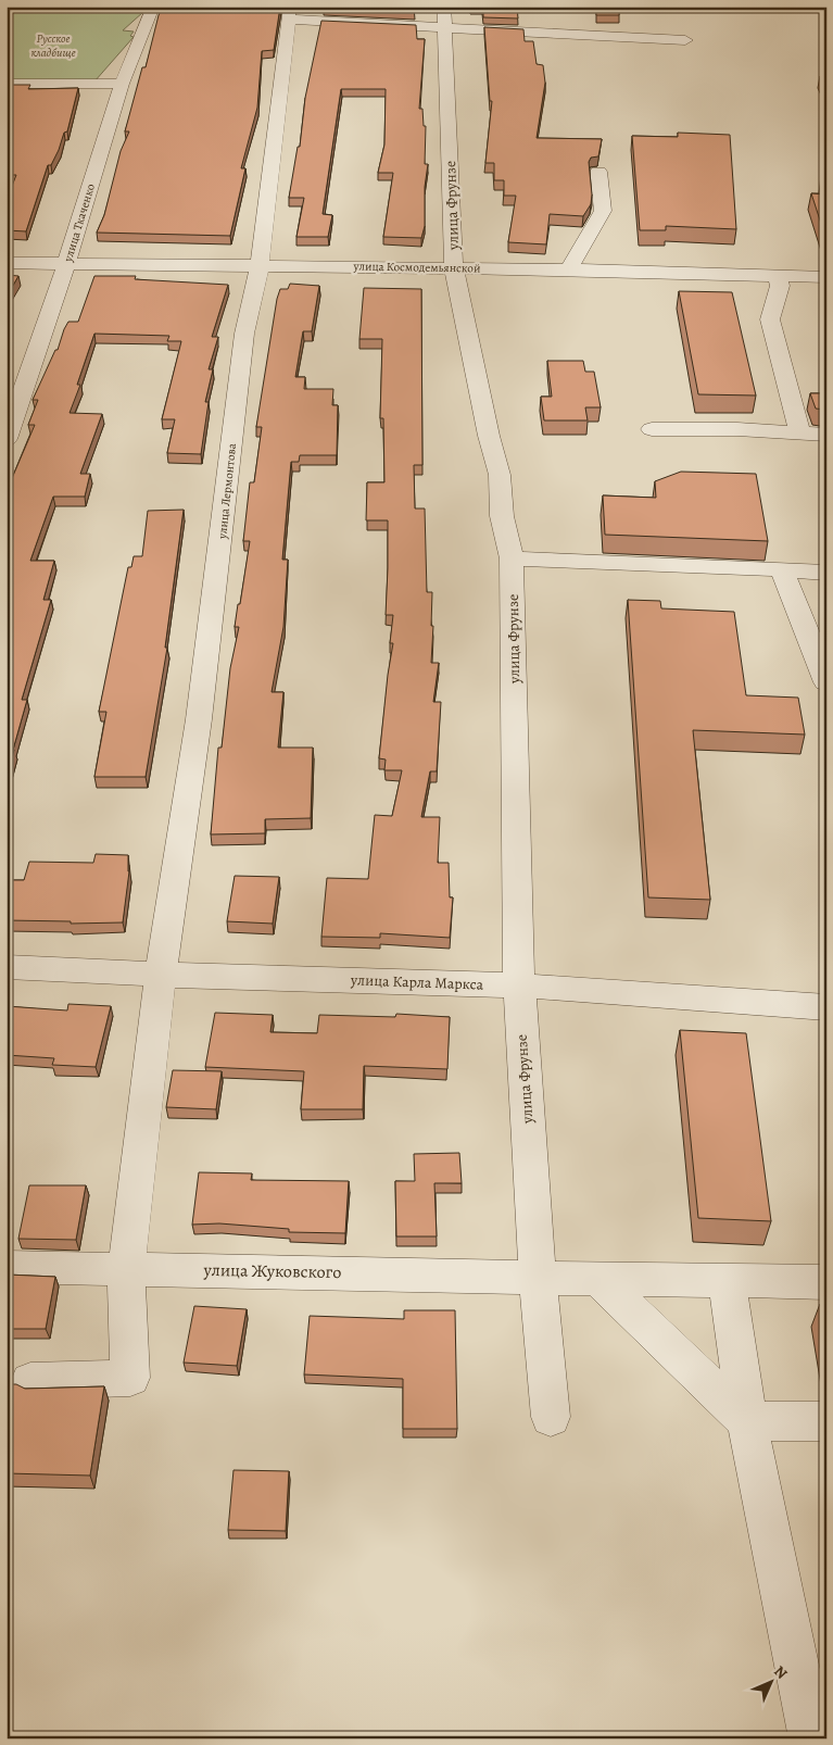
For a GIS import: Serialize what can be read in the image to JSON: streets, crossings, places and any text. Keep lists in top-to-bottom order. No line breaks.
{"streets":{"street":["улица Фрунзе","улица Ткаченко","улица Космодемьянской","улица Лермонтова","улица Карла Маркса","улица Жуковского"]},"crossings":[["улица Фрунзе","улица Космодемьянской"],["улица Фрунзе","улица Карла Маркса"],["улица Фрунзе","улица Жуковского"],["улица Ткаченко","улица Космодемьянской"],["улица Космодемьянской","улица Лермонтова"],["улица Лермонтова","улица Карла Маркса"],["улица Лермонтова","улица Жуковского"]],"parks":["Русское кладбище"],"north":"top right"}
